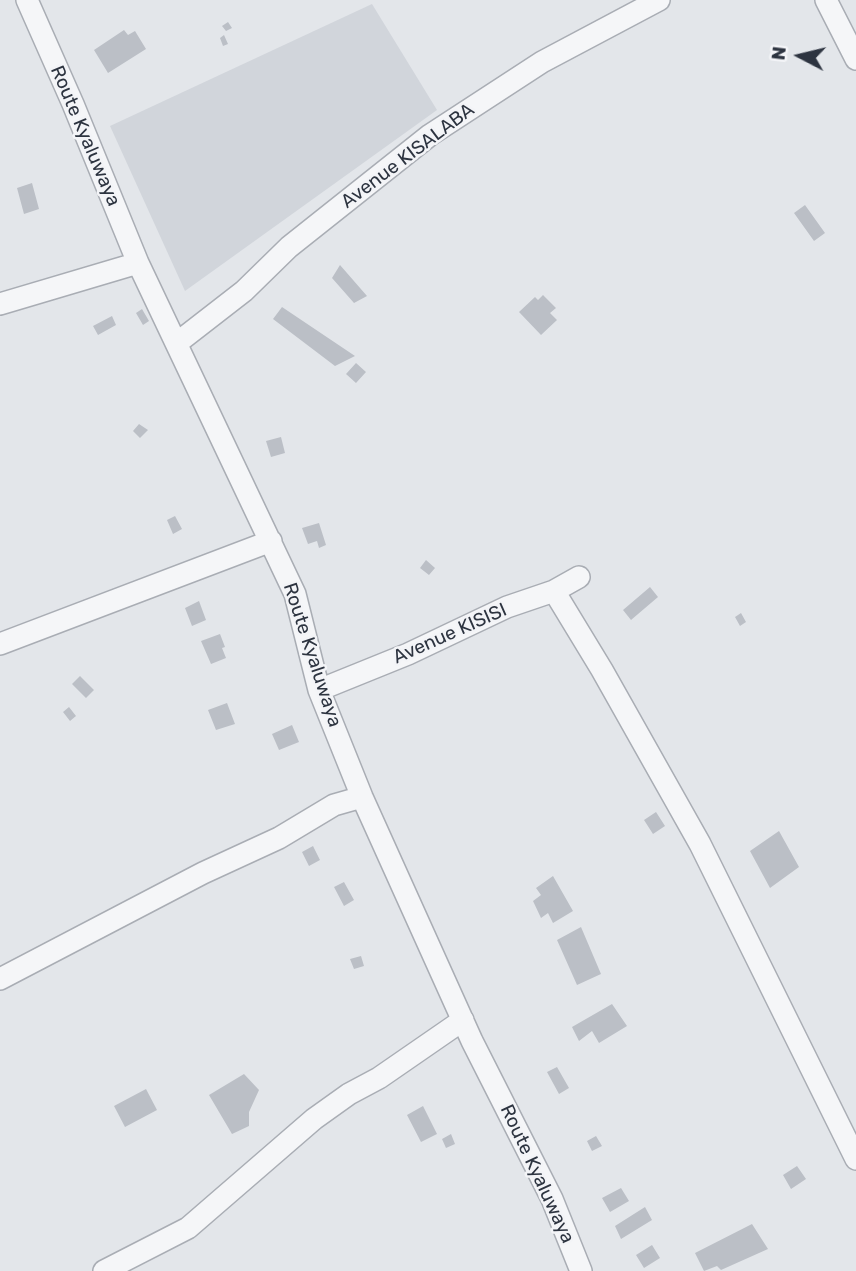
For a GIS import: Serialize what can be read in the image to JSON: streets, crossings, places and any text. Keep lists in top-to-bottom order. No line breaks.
{"streets":{"street":["Route Kyaluwaya","Avenue KISALABA","Avenue KISISI"]},"crossings":[["Route Kyaluwaya","Avenue KISALABA"],["Route Kyaluwaya","Avenue KISISI"]],"north":"left"}
